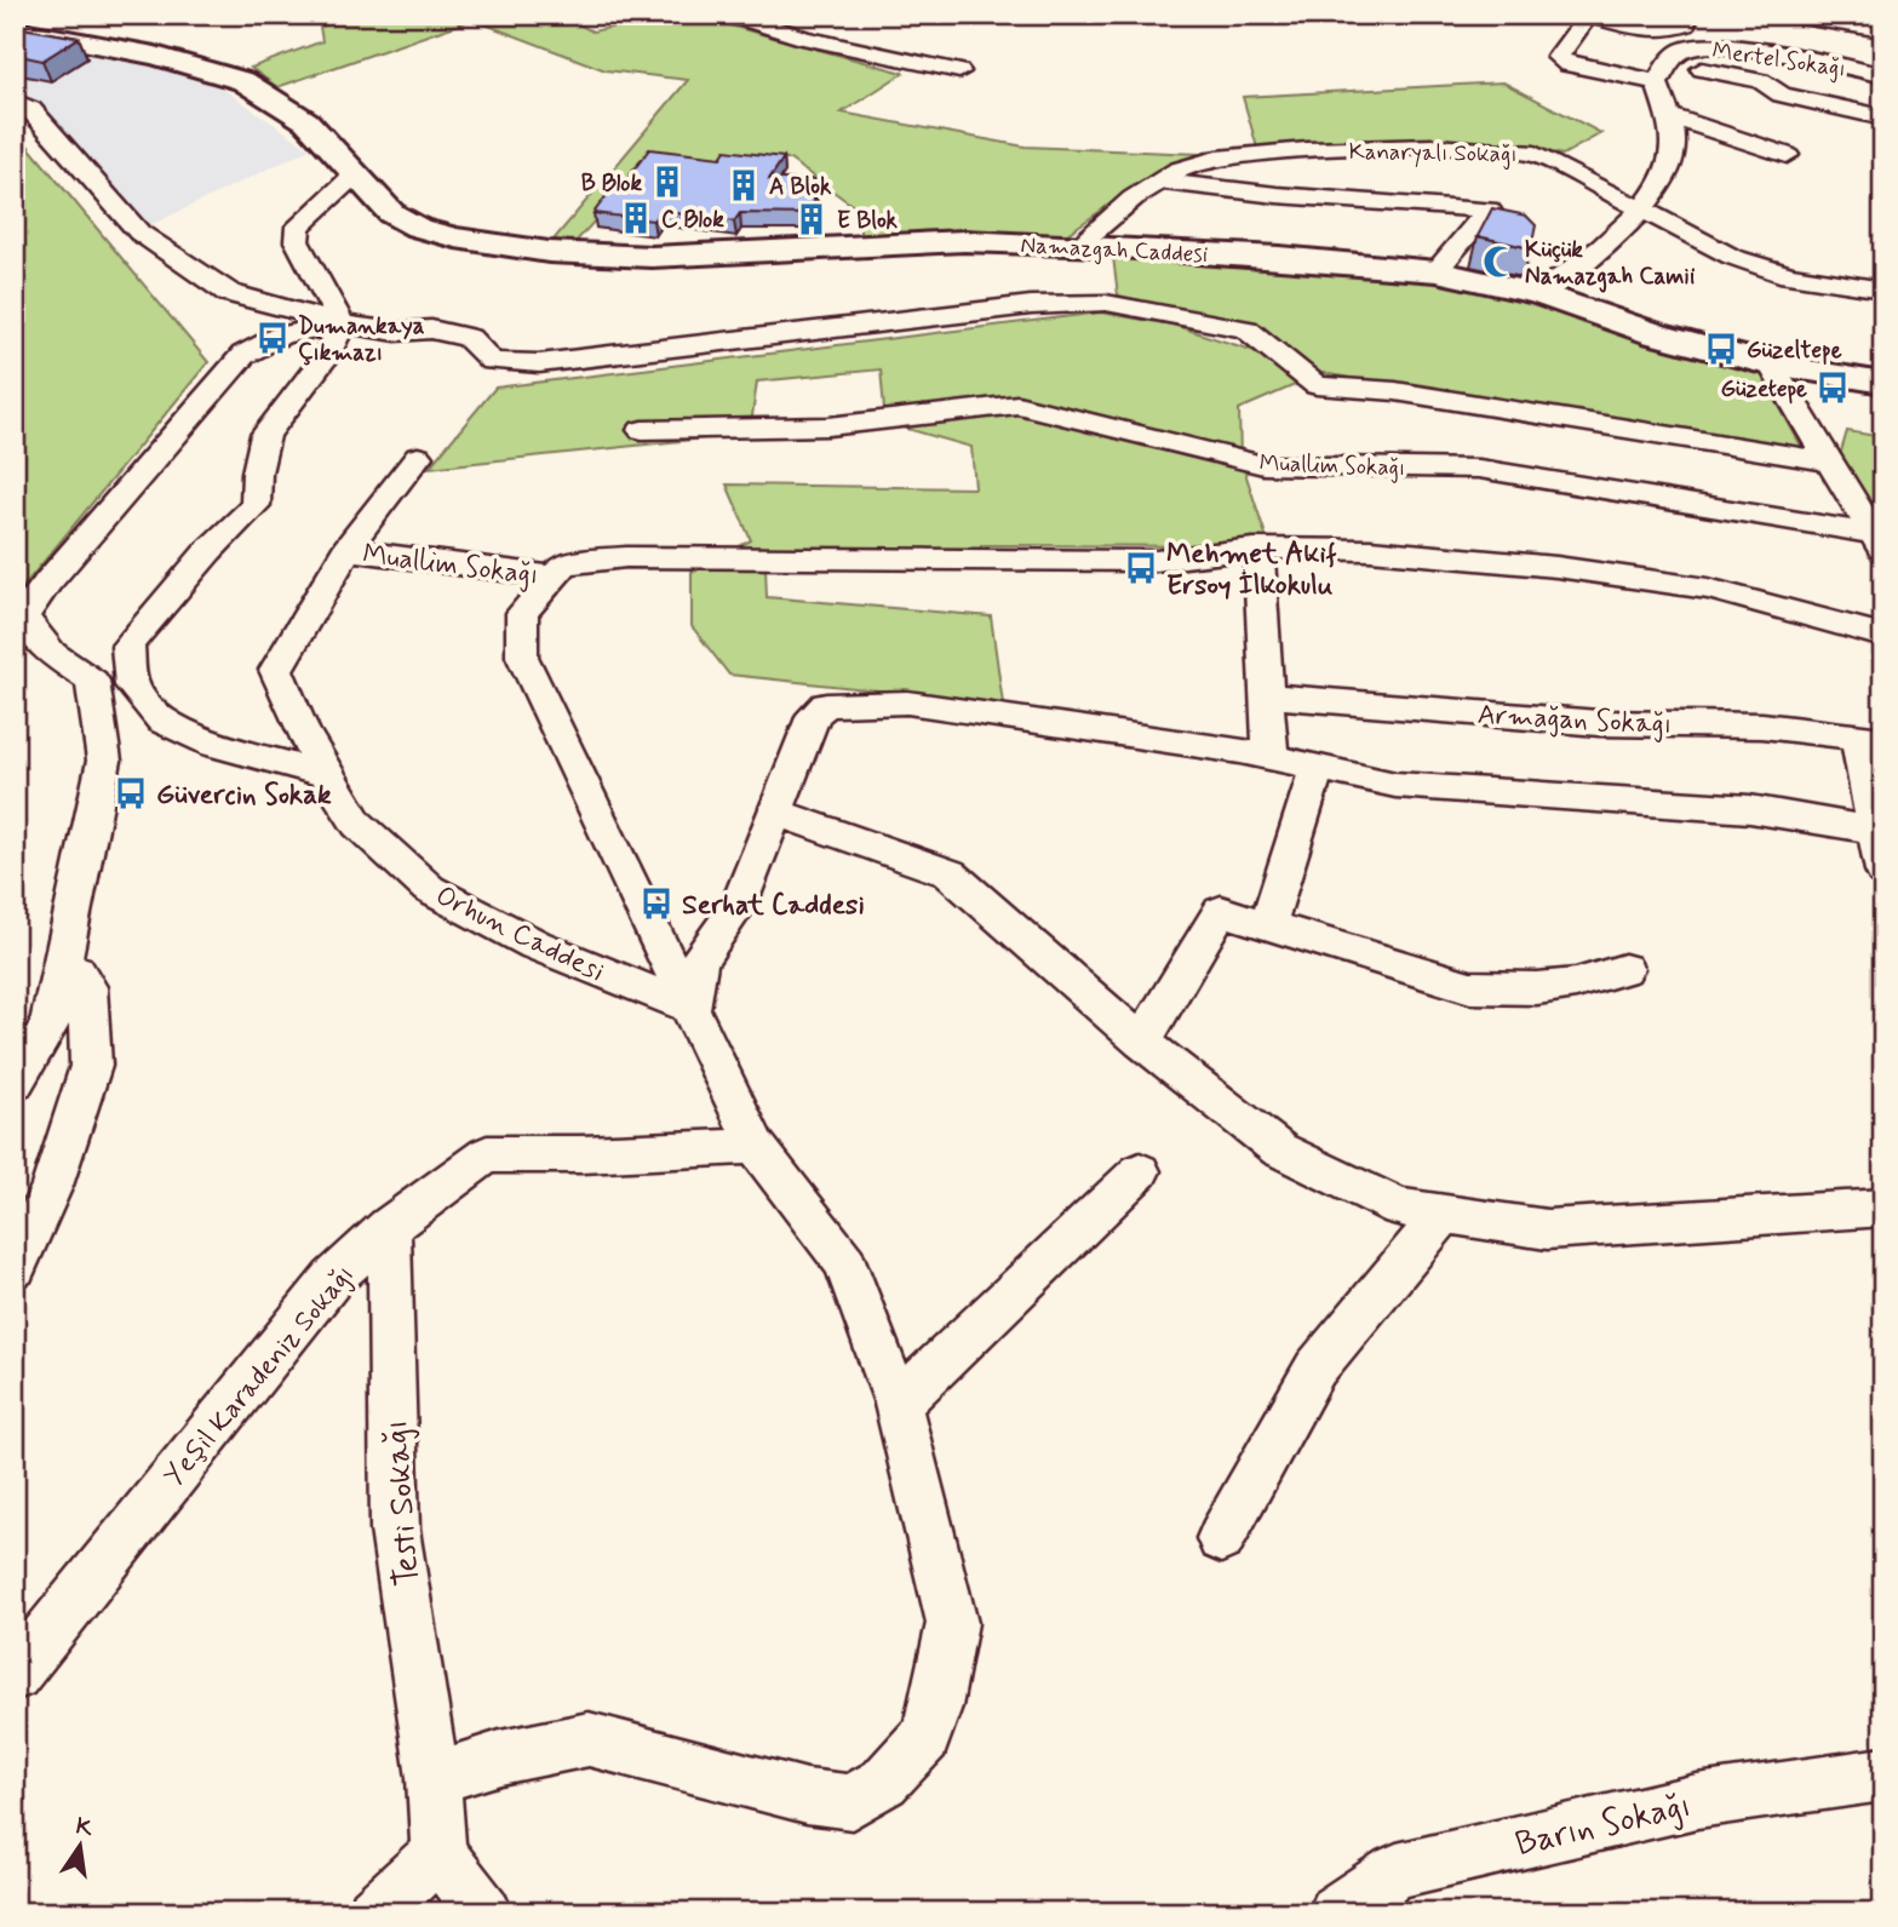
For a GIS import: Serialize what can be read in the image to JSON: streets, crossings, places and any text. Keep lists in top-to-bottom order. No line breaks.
{"streets":{"main road":["Namazgah Caddesi"],"street":["Mertel Sokağı","Kanaryalı Sokağı","Muallim Sokağı","Armağan Sokağı","Orhun Caddesi","Yeşil Karadeniz Sokağı","Testi Sokağı","Barın Sokağı"]},"crossings":[["Kanaryalı Sokağı","Namazgah Caddesi"],["Muallim Sokağı","Orhun Caddesi"],["Yeşil Karadeniz Sokağı","Testi Sokağı"]],"places":{"building":["B Blok","A Blok","C Blok","E Blok"],"mosque":["Küçük Namazgah Camii"],"bus stop":["Dumankaya Çıkmazı","Güzeltepe","Güzetepe","Mehmet Akif Ersoy İlkokulu","Güvercin Sokak","Serhat Caddesi"]},"north":"top"}
